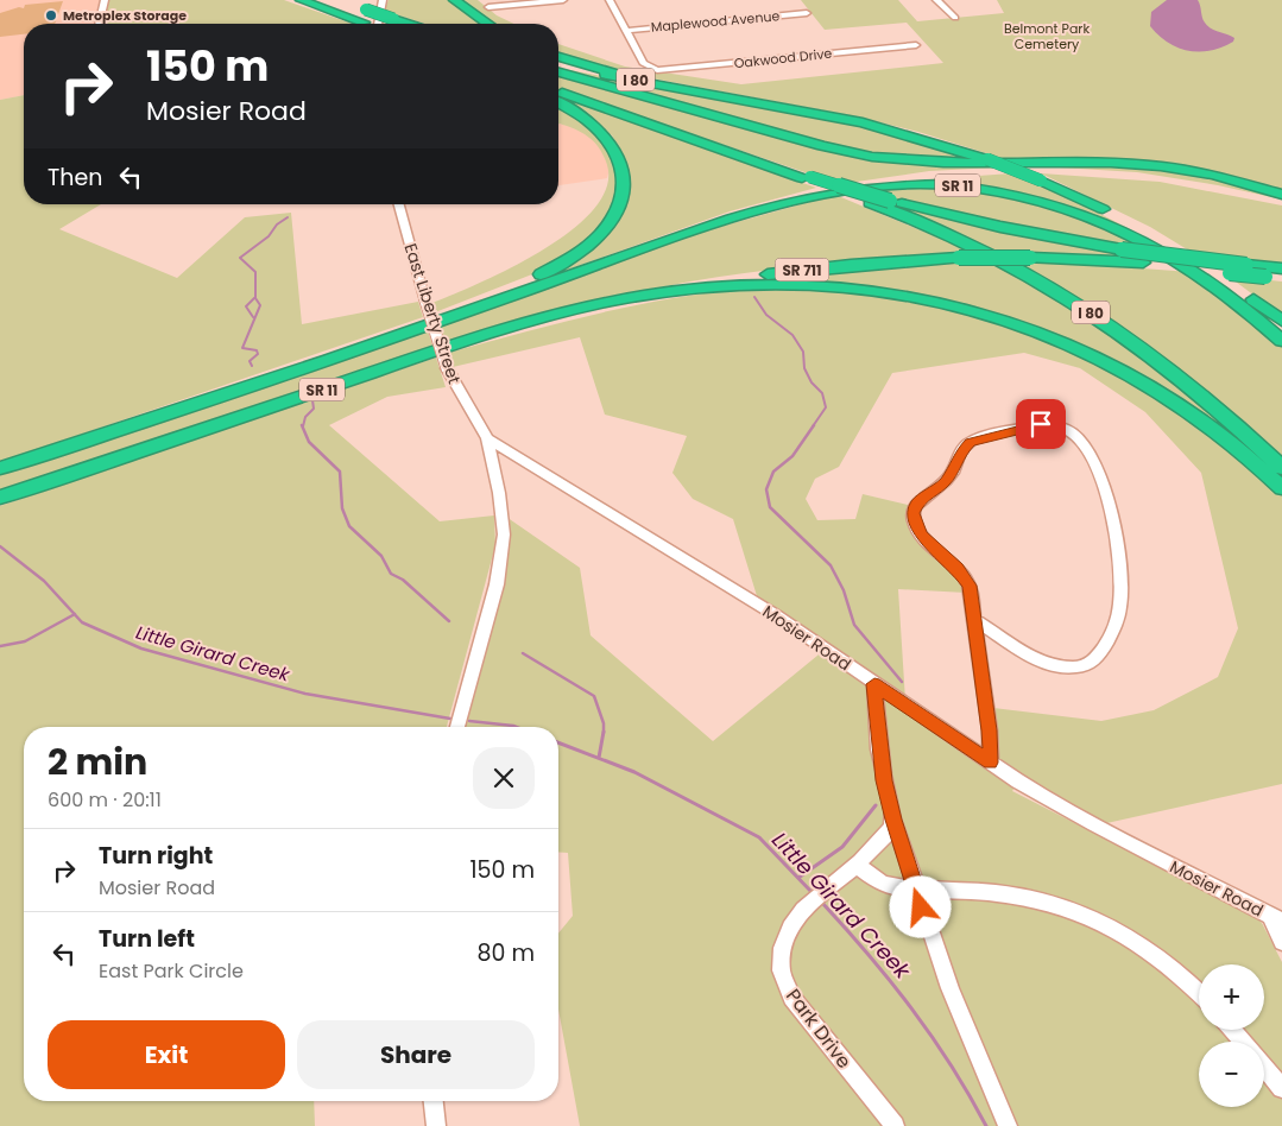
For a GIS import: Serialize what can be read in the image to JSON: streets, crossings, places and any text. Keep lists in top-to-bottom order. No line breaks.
{"streets":{"highway":["I 80","SR 11","SR 711"],"street":["Maplewood Avenue","Oakwood Drive","East Liberty Street","Mosier Road","Park Drive"]},"crossings":[["Maplewood Avenue","Oakwood Drive"],["SR 11","SR 711"],["East Liberty Street","Mosier Road"]],"water":["Little Girard Creek"],"parks":["Belmont Park Cemetery"],"places":["Metroplex Storage"],"page":{"turn":["150 m","Mosier Road"],"then":"Then","heading":["2 min","600 m · 20:11"],"list":[{"name":"Turn right","note":"Mosier Road","value":"150 m"},{"name":"Turn left","note":"East Park Circle","value":"80 m"}],"map_buttons":["+","−"],"buttons":["Exit","Share"]}}
